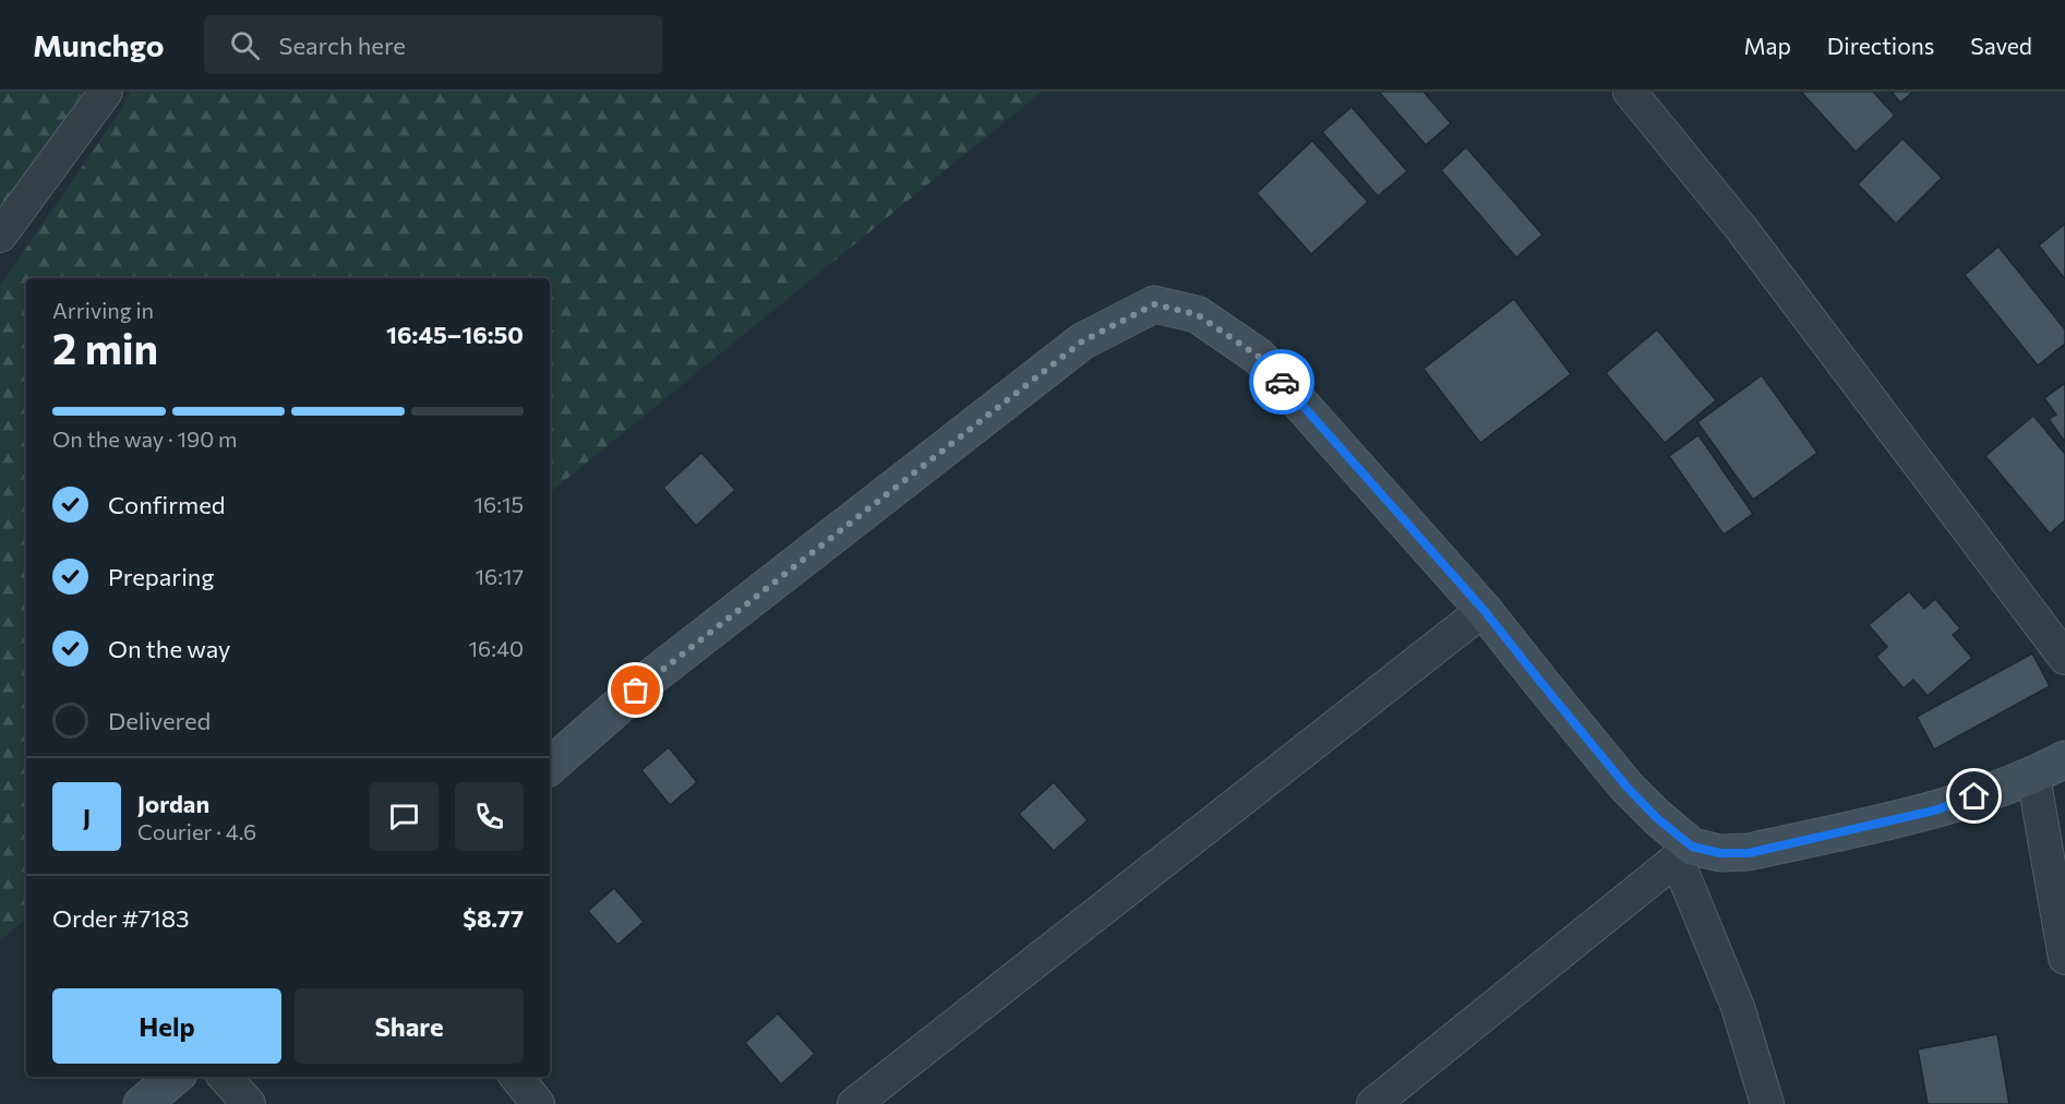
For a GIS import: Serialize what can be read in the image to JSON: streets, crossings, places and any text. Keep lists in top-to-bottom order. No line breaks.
{"page":{"header":"Munchgo","search":"Search here","nav":["Map","Directions","Saved"],"heading":["2 min","Arriving in","16:45–16:50"],"panel":["Jordan","Courier · 4.6","Order #7183","$8.77"],"bar":"On the way · 190 m","list":[["Confirmed","16:15"],["Preparing","16:17"],["On the way","16:40"],"Delivered"],"round":"J","buttons":["Help","Share"]}}
